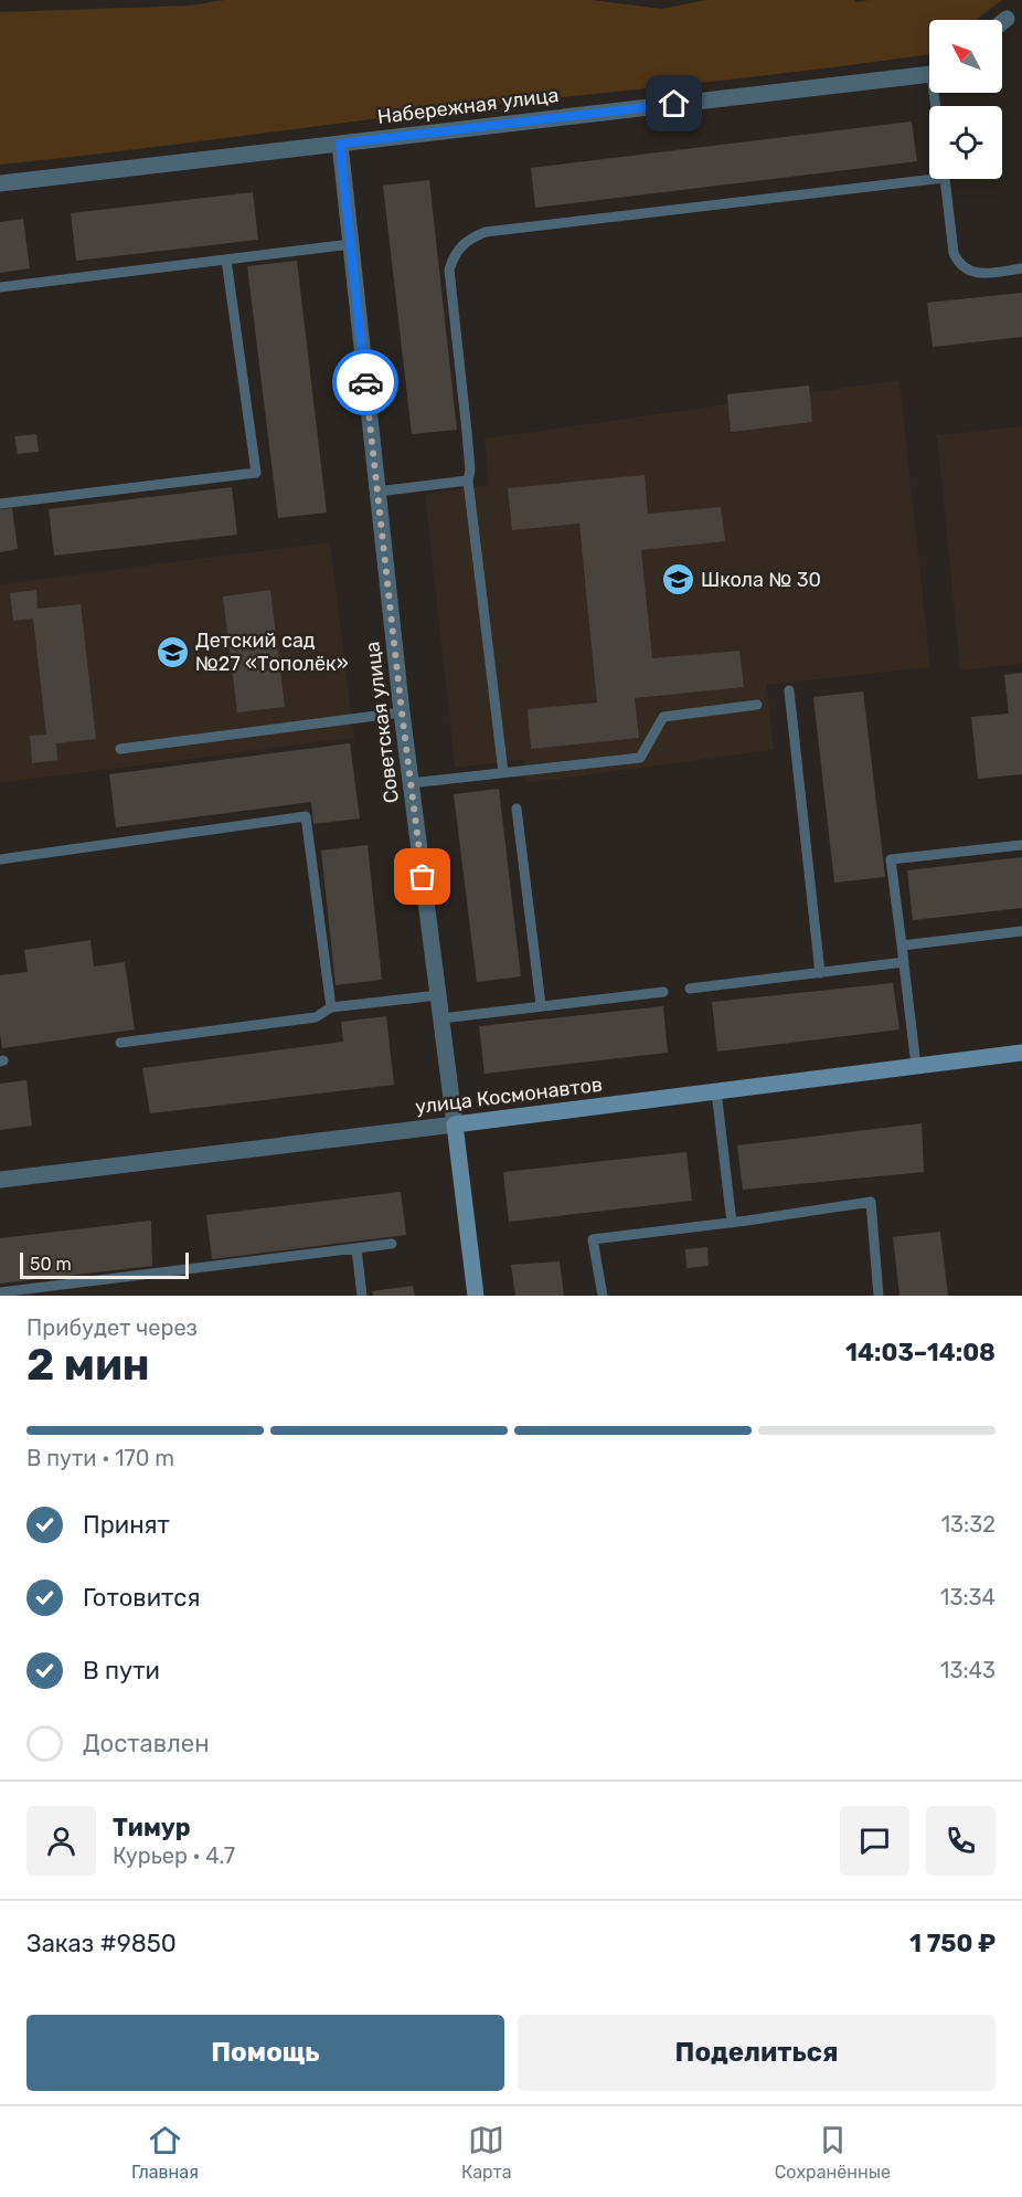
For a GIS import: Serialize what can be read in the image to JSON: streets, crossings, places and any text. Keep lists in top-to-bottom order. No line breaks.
{"streets":{"street":["Набережная улица","Советская улица","улица Космонавтов"]},"crossings":[["Набережная улица","Советская улица"],["Советская улица","улица Космонавтов"]],"places":{"school or university":["Школа № 30","Детский сад №27 «Тополёк»"]},"scale_bar":"50 m","north":"top left","page":{"scale":"50 m","heading":["2 мин","Прибудет через","14:03–14:08"],"panel":["Тимур","Курьер · 4.7","Заказ #9850","1 750 ₽"],"bar":"В пути · 170 m","list":[["Принят","13:32"],["Готовится","13:34"],["В пути","13:43"],"Доставлен"],"buttons":["Помощь","Поделиться"],"tabs":["Главная","Карта","Сохранённые"]}}
